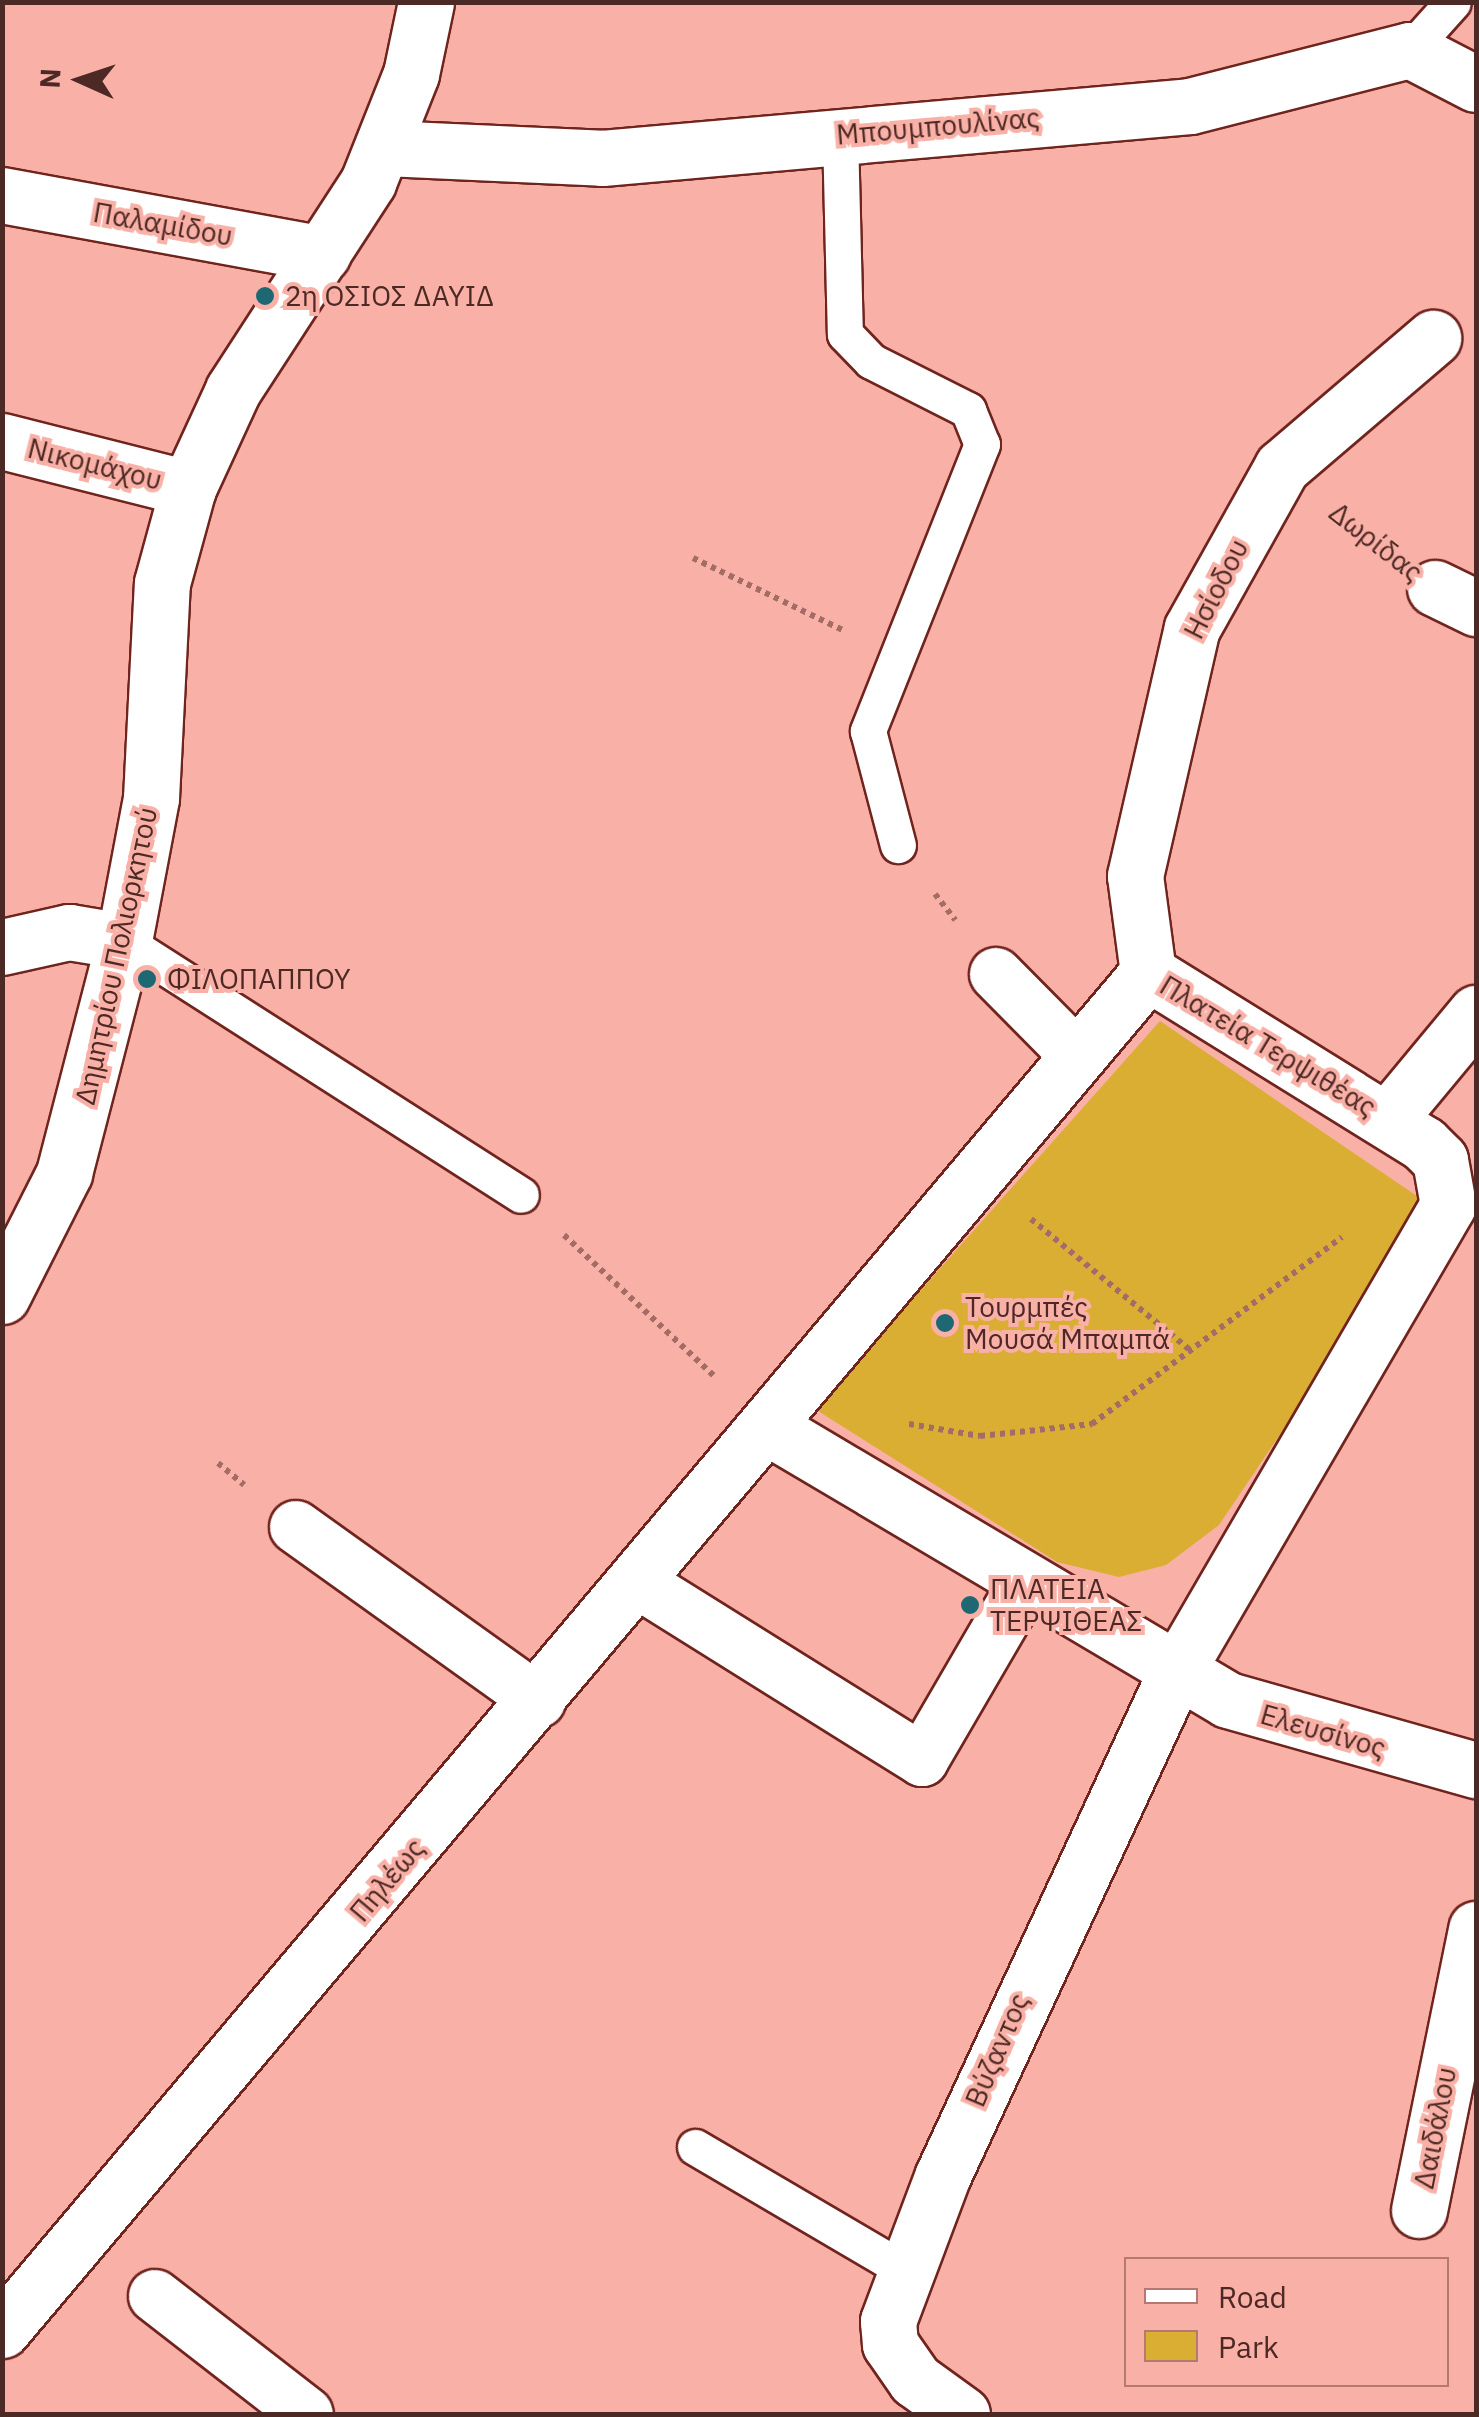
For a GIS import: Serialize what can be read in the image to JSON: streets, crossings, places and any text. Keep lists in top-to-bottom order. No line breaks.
{"streets":{"street":["Μπουμπουλίνας","Παλαμίδου","Νικομάχου","Ησίοδου","Δημητρίου Πολιορκητού","Πλατεία Τερψιθέας","Ελευσίνος","Πηλέως","Βύζαντος","Δαιδάλου"],"path":["Δωρίδας"]},"crossings":[["Μπουμπουλίνας","Δημητρίου Πολιορκητού"],["Παλαμίδου","Δημητρίου Πολιορκητού"],["Νικομάχου","Δημητρίου Πολιορκητού"],["Δωρίδας","Ησίοδου"],["Ησίοδου","Πλατεία Τερψιθέας"],["Πλατεία Τερψιθέας","Πηλέως"],["Ελευσίνος","Βύζαντος"]],"places":["2η ΟΣΙΟΣ ΔΑΥΙΔ","ΦΙΛΟΠΑΠΠΟΥ","Τουρμπές Μουσά Μπαμπά","ΠΛΑΤΕΙΑ ΤΕΡΨΙΘΕΑΣ"],"legend":["Road","Park"],"north":"left"}
